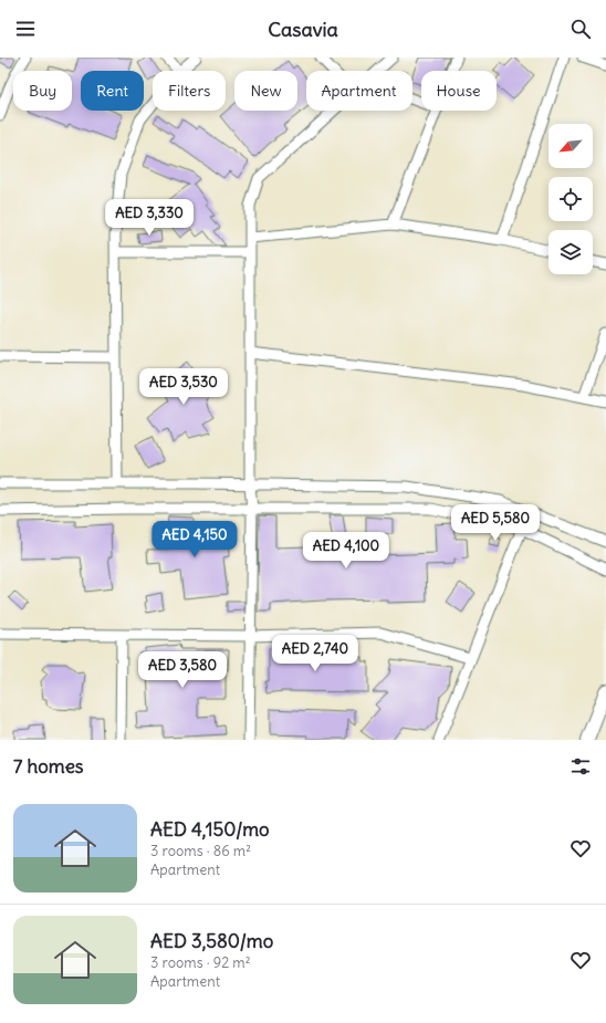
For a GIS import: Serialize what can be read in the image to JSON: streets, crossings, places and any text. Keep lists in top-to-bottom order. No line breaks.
{"north":"bottom left","page":{"header":"Casavia","chip":["Buy","Rent","Filters","New","Apartment","House"],"price":["AED 3,330","AED 3,530","AED 5,580","AED 4,150","AED 4,100","AED 2,740","AED 3,580"],"heading":"7 homes","list":[{"name":"AED 4,150/mo","note":"3 rooms · 86 m² · Apartment"},{"name":"AED 3,580/mo","note":"3 rooms · 92 m² · Apartment"}]}}
